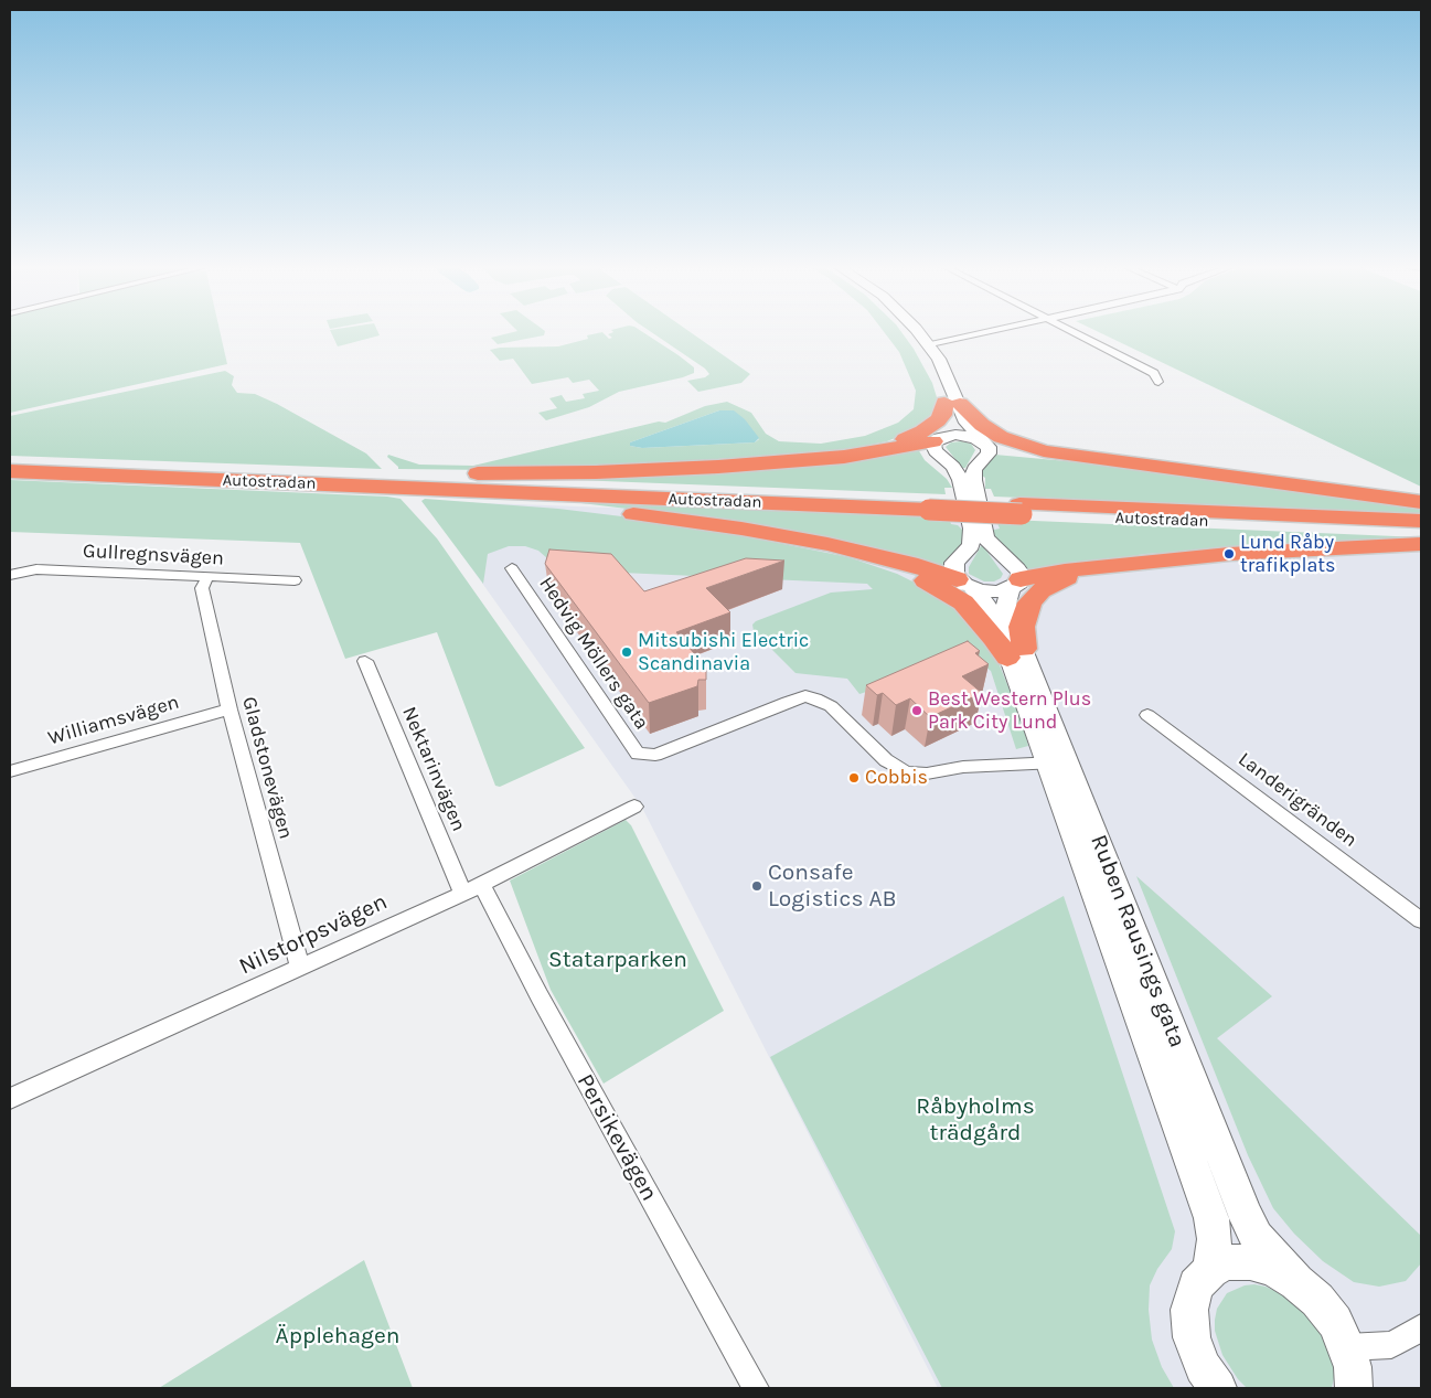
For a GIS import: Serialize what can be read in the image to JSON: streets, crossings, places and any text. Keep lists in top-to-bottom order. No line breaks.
{"streets":{"highway":["Autostradan"],"main road":["Ruben Rausings gata"],"street":["Gullregnsvägen","Hedvig Möllers gata","Williamsvägen","Gladstonevägen","Nektarinvägen","Landerigränden","Nilstorpsvägen","Persikevägen"]},"crossings":[["Gullregnsvägen","Gladstonevägen"],["Hedvig Möllers gata","Ruben Rausings gata"],["Williamsvägen","Gladstonevägen"],["Gladstonevägen","Nilstorpsvägen"],["Nektarinvägen","Nilstorpsvägen"],["Nektarinvägen","Persikevägen"],["Nilstorpsvägen","Persikevägen"]],"parks":["Statarparken","Råbyholms trädgård","Äpplehagen"],"places":["Lund Råby trafikplats","Mitsubishi Electric Scandinavia","Best Western Plus Park City Lund","Cobbis","Consafe Logistics AB"]}
